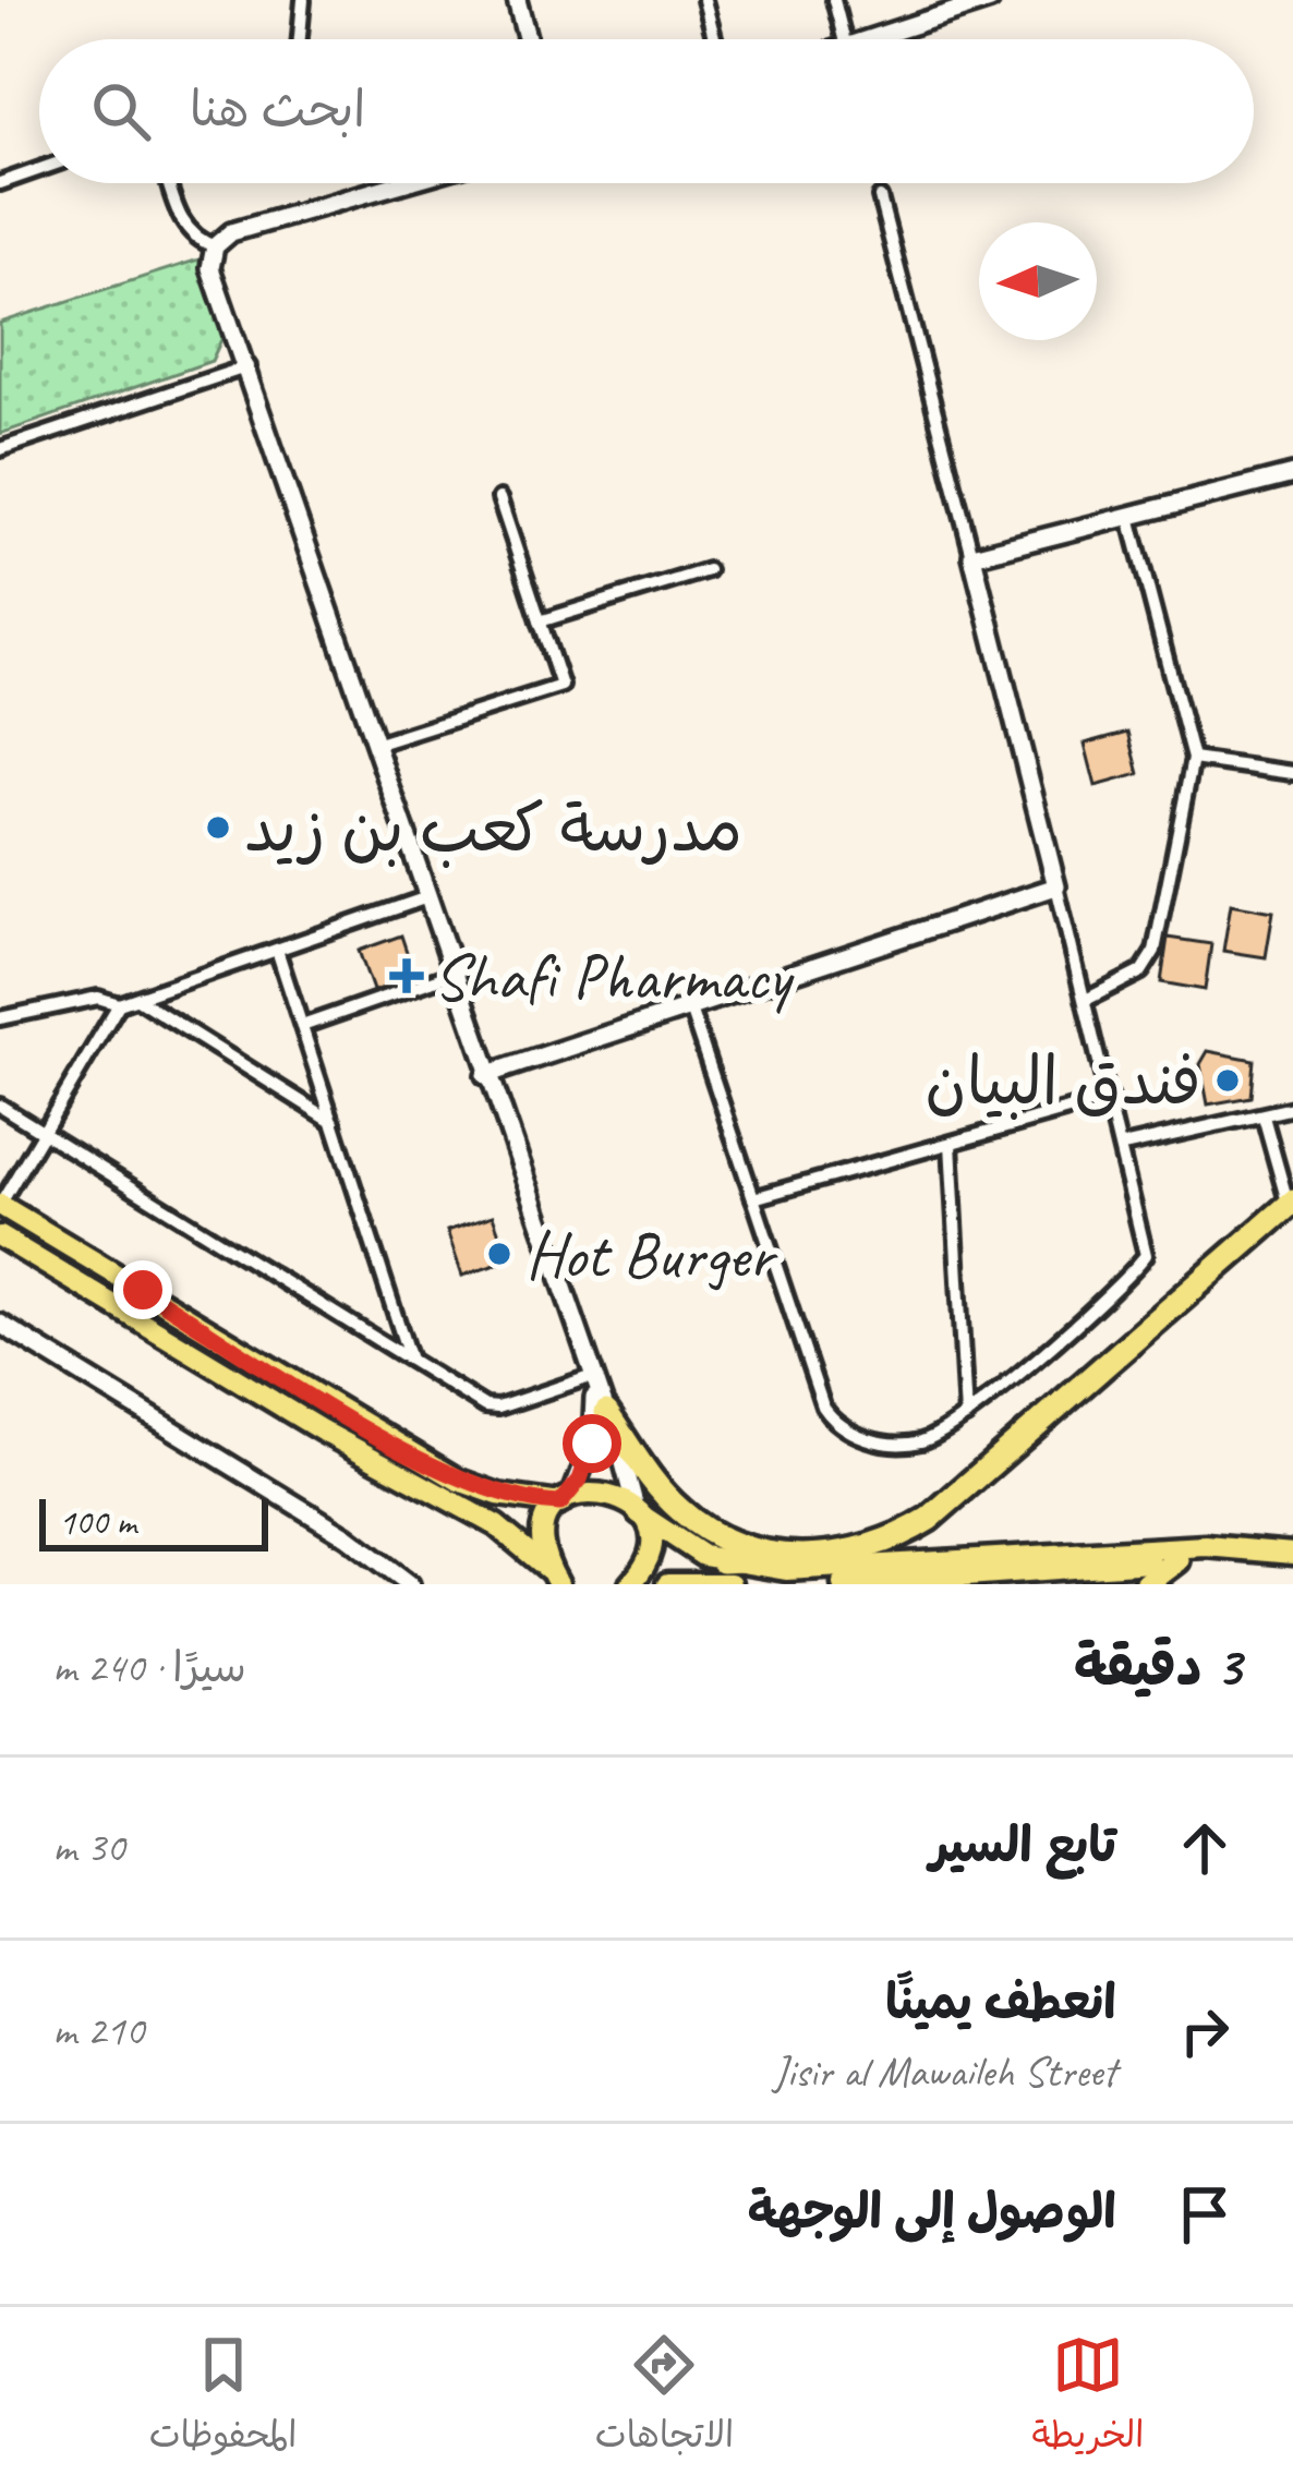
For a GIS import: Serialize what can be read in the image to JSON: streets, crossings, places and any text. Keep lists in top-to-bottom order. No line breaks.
{"places":{"other":["مدرسة كعب بن زيد","فندق البيان","Hot Burger"],"health":["Shafi Pharmacy"]},"scale_bar":"100 m","north":"left","page":{"search":"ابحث هنا","scale":"100 m","heading":["3 دقيقة","سيرًا · 240 m"],"list":[["تابع السير","30 m"],["انعطف يمينًا","Jisir al Mawaileh Street","210 m"],"الوصول إلى الوجهة"],"nav":["الخريطة","الاتجاهات","المحفوظات"]}}
